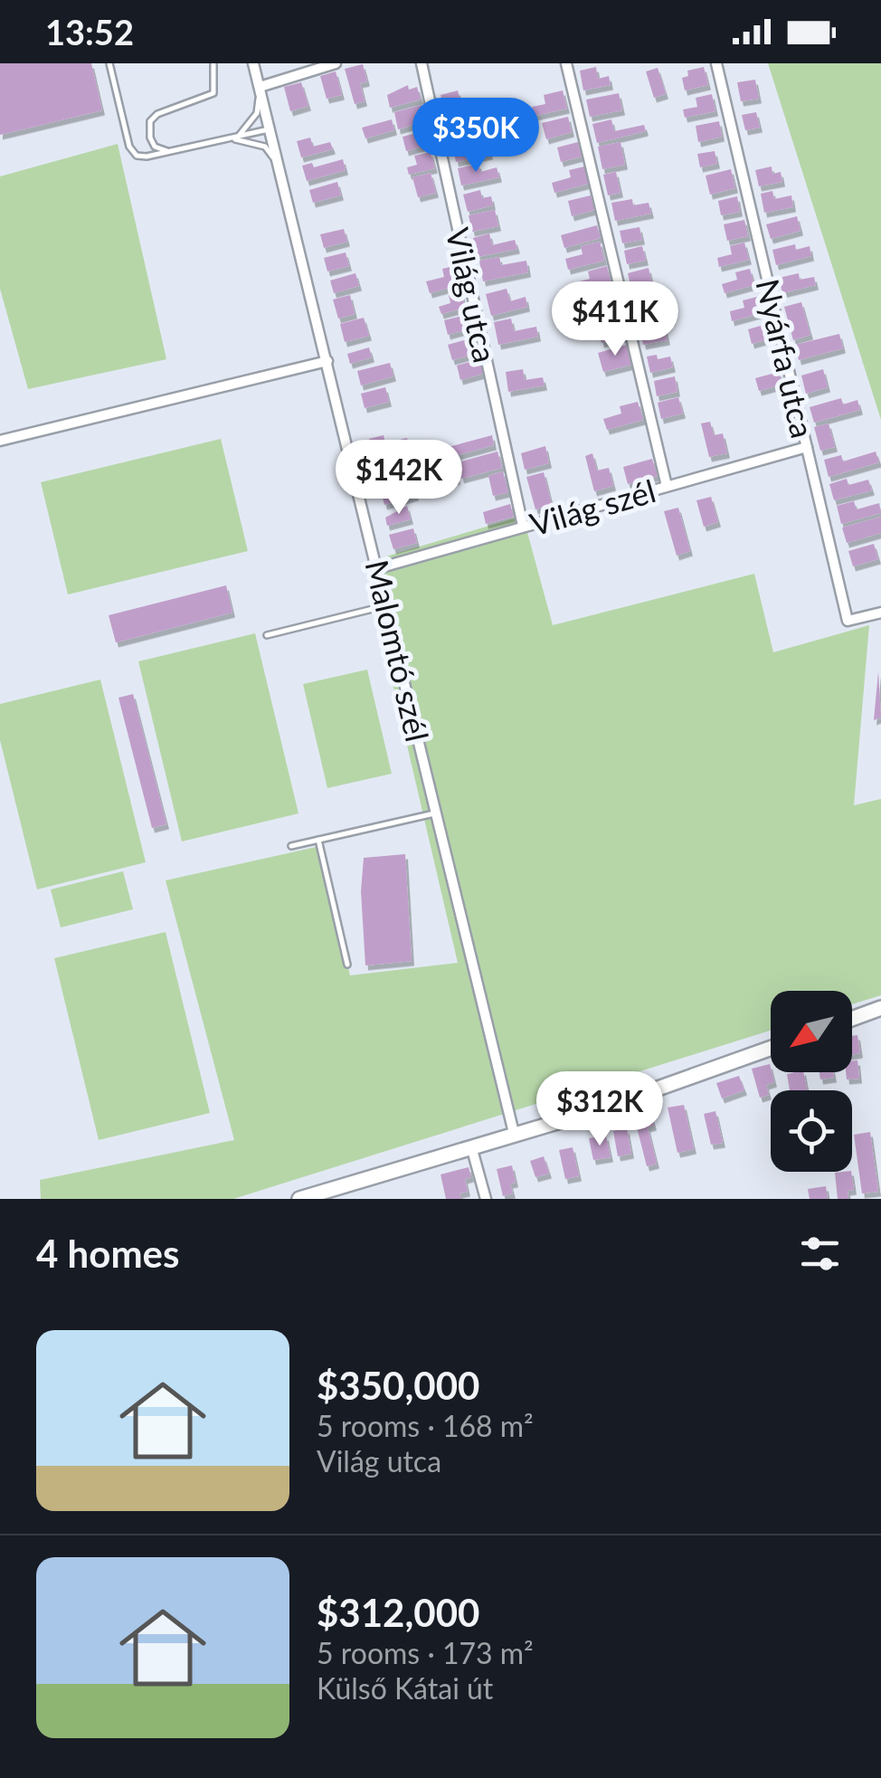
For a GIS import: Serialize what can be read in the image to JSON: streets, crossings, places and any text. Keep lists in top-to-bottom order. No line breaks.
{"streets":{"street":["Világ utca","Nyárfa utca","Világ szél","Malomtó szél"]},"crossings":[["Világ utca","Világ szél"],["Nyárfa utca","Világ szél"],["Világ szél","Malomtó szél"]],"north":"bottom left","page":{"status":"13:52","price":["$350K","$411K","$142K","$312K"],"heading":"4 homes","list":[{"name":"$350,000","note":"5 rooms · 168 m² · Világ utca"},{"name":"$312,000","note":"5 rooms · 173 m² · Külső Kátai út"}]}}
